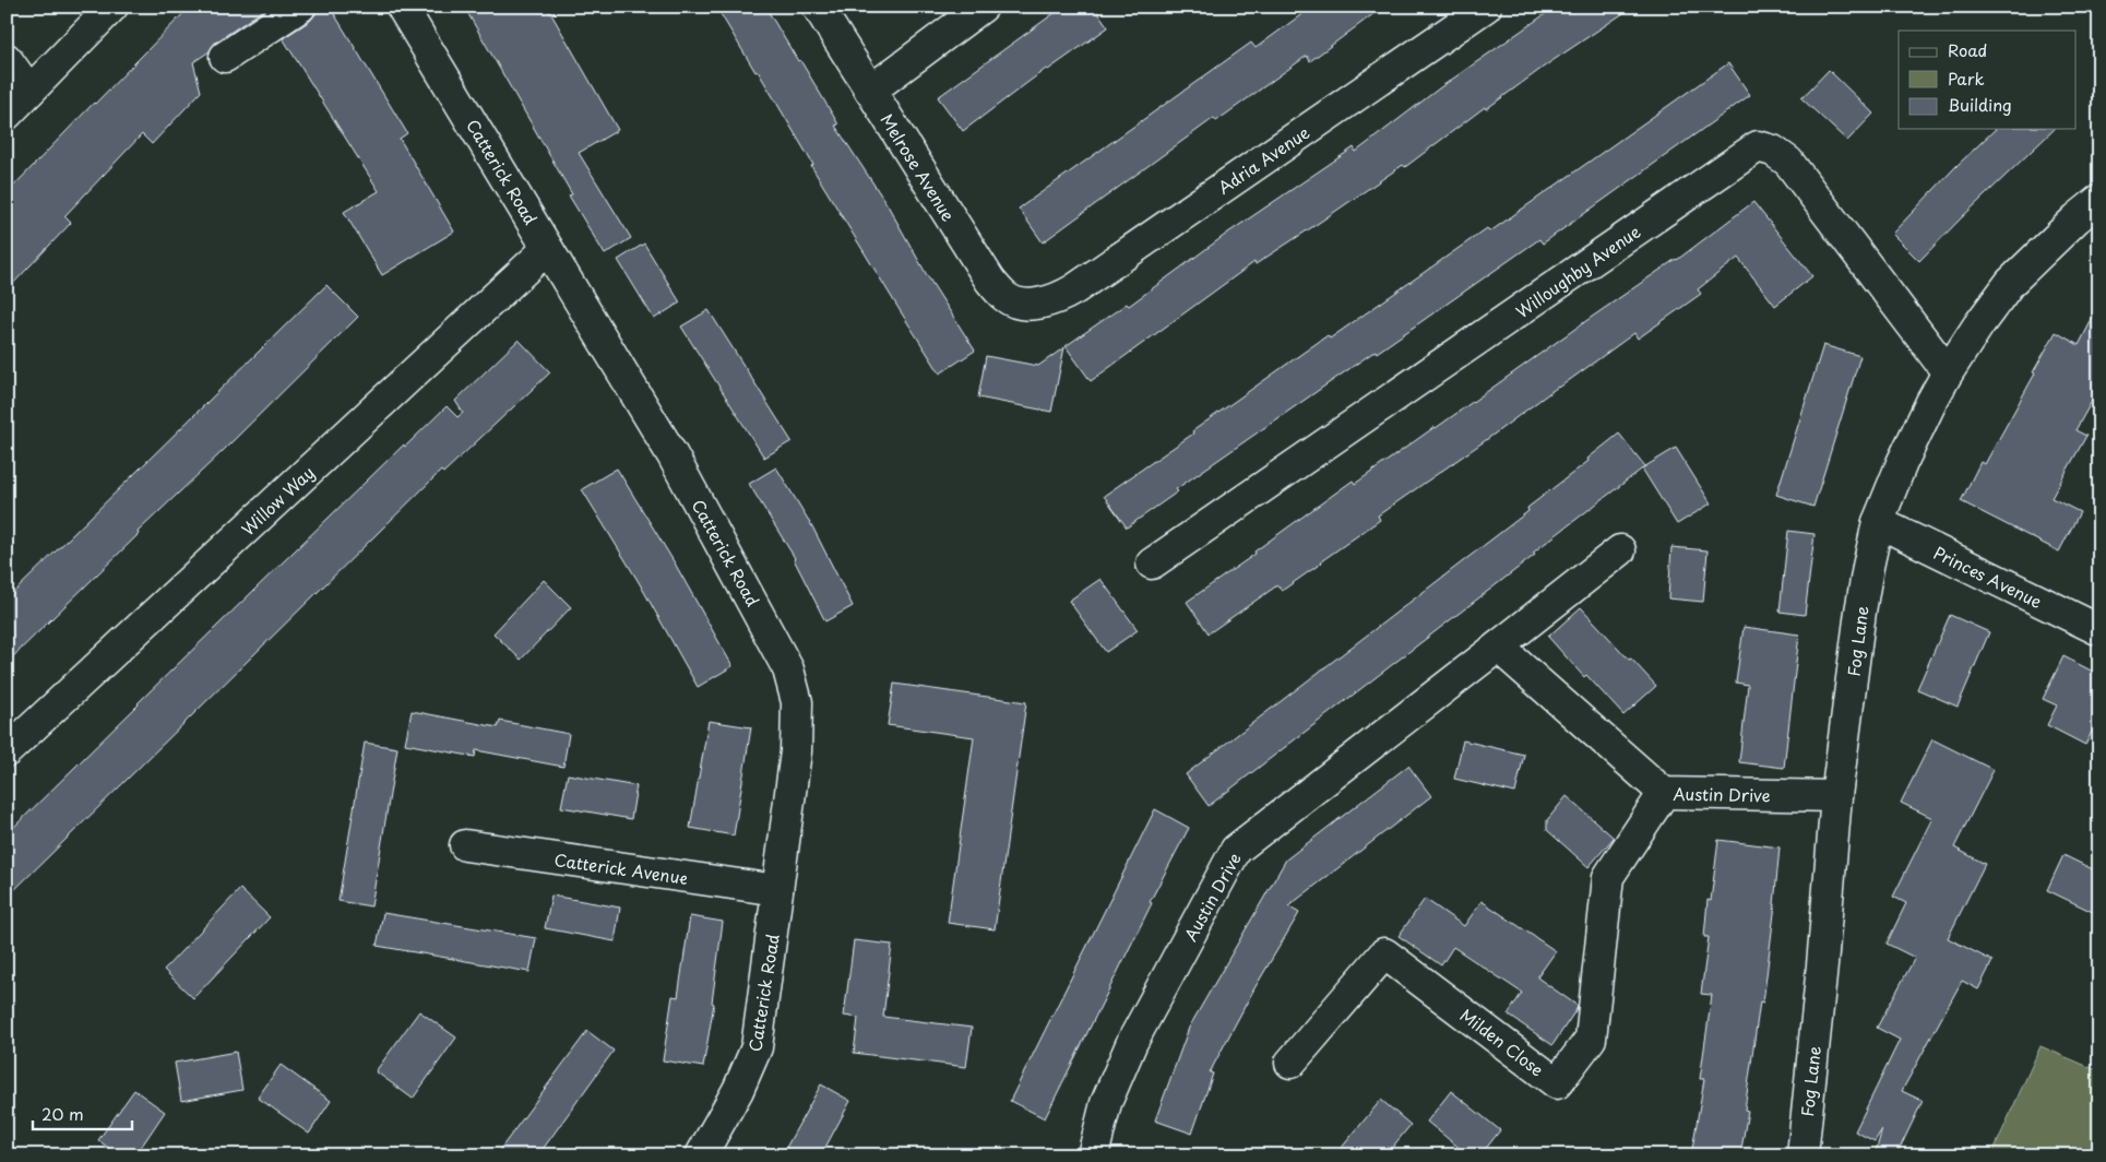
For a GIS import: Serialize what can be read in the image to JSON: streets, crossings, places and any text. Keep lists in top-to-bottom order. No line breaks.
{"streets":{"street":["Adria Avenue","Melrose Avenue","Catterick Road","Willoughby Avenue","Willow Way","Princes Avenue","Fog Lane","Austin Drive","Catterick Avenue","Milden Close"]},"crossings":[["Adria Avenue","Melrose Avenue"],["Catterick Road","Willow Way"],["Catterick Road","Catterick Avenue"],["Willoughby Avenue","Fog Lane"],["Princes Avenue","Fog Lane"],["Fog Lane","Austin Drive"],["Austin Drive","Milden Close"]],"legend":["Road","Park","Building"],"scale_bar":"20 m"}
